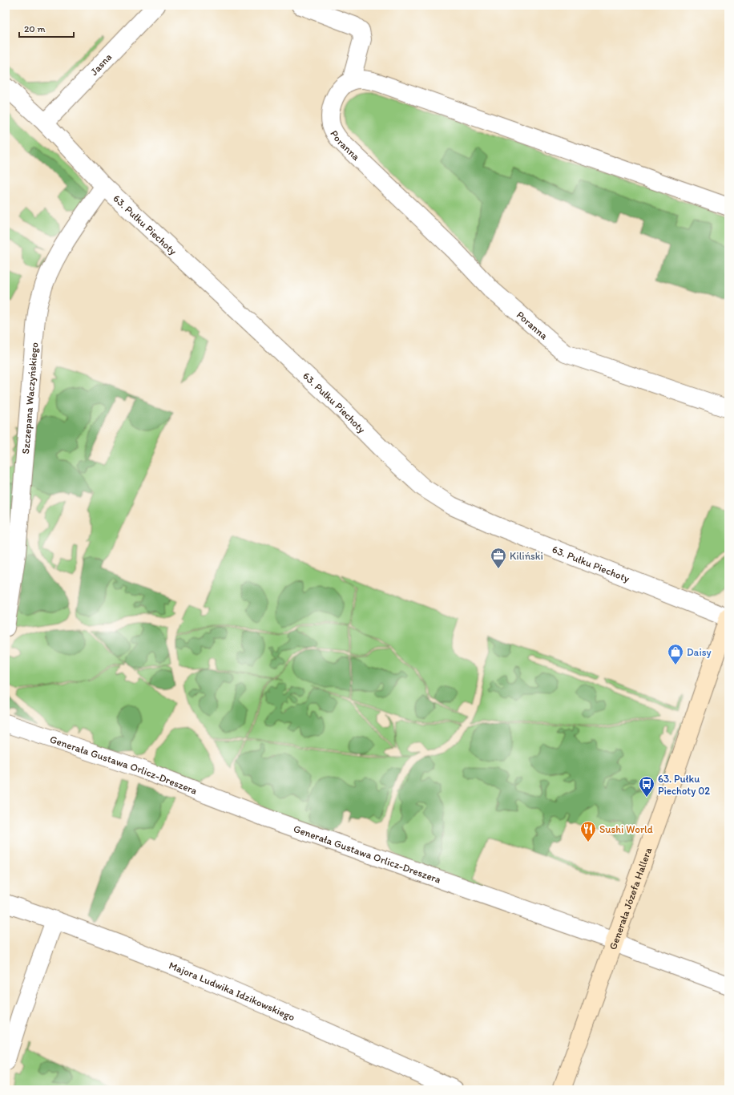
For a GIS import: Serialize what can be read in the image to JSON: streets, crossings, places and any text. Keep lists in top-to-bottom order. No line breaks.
{"streets":{"street":["Jasna","Poranna","63. Pułku Piechoty","Szczepana Waczyńskiego","Generała Gustawa Orlicz-Dreszera","Generała Józefa Hallera","Majora Ludwika Idzikowskiego"]},"crossings":[["Jasna","63. Pułku Piechoty"],["63. Pułku Piechoty","Szczepana Waczyńskiego"],["63. Pułku Piechoty","Generała Józefa Hallera"],["Generała Gustawa Orlicz-Dreszera","Generała Józefa Hallera"]],"places":{"office":["Kiliński"],"shop":["Daisy"],"bus stop":["63. Pułku Piechoty 02"],"restaurant":["Sushi World"]},"scale_bar":"20 m"}
